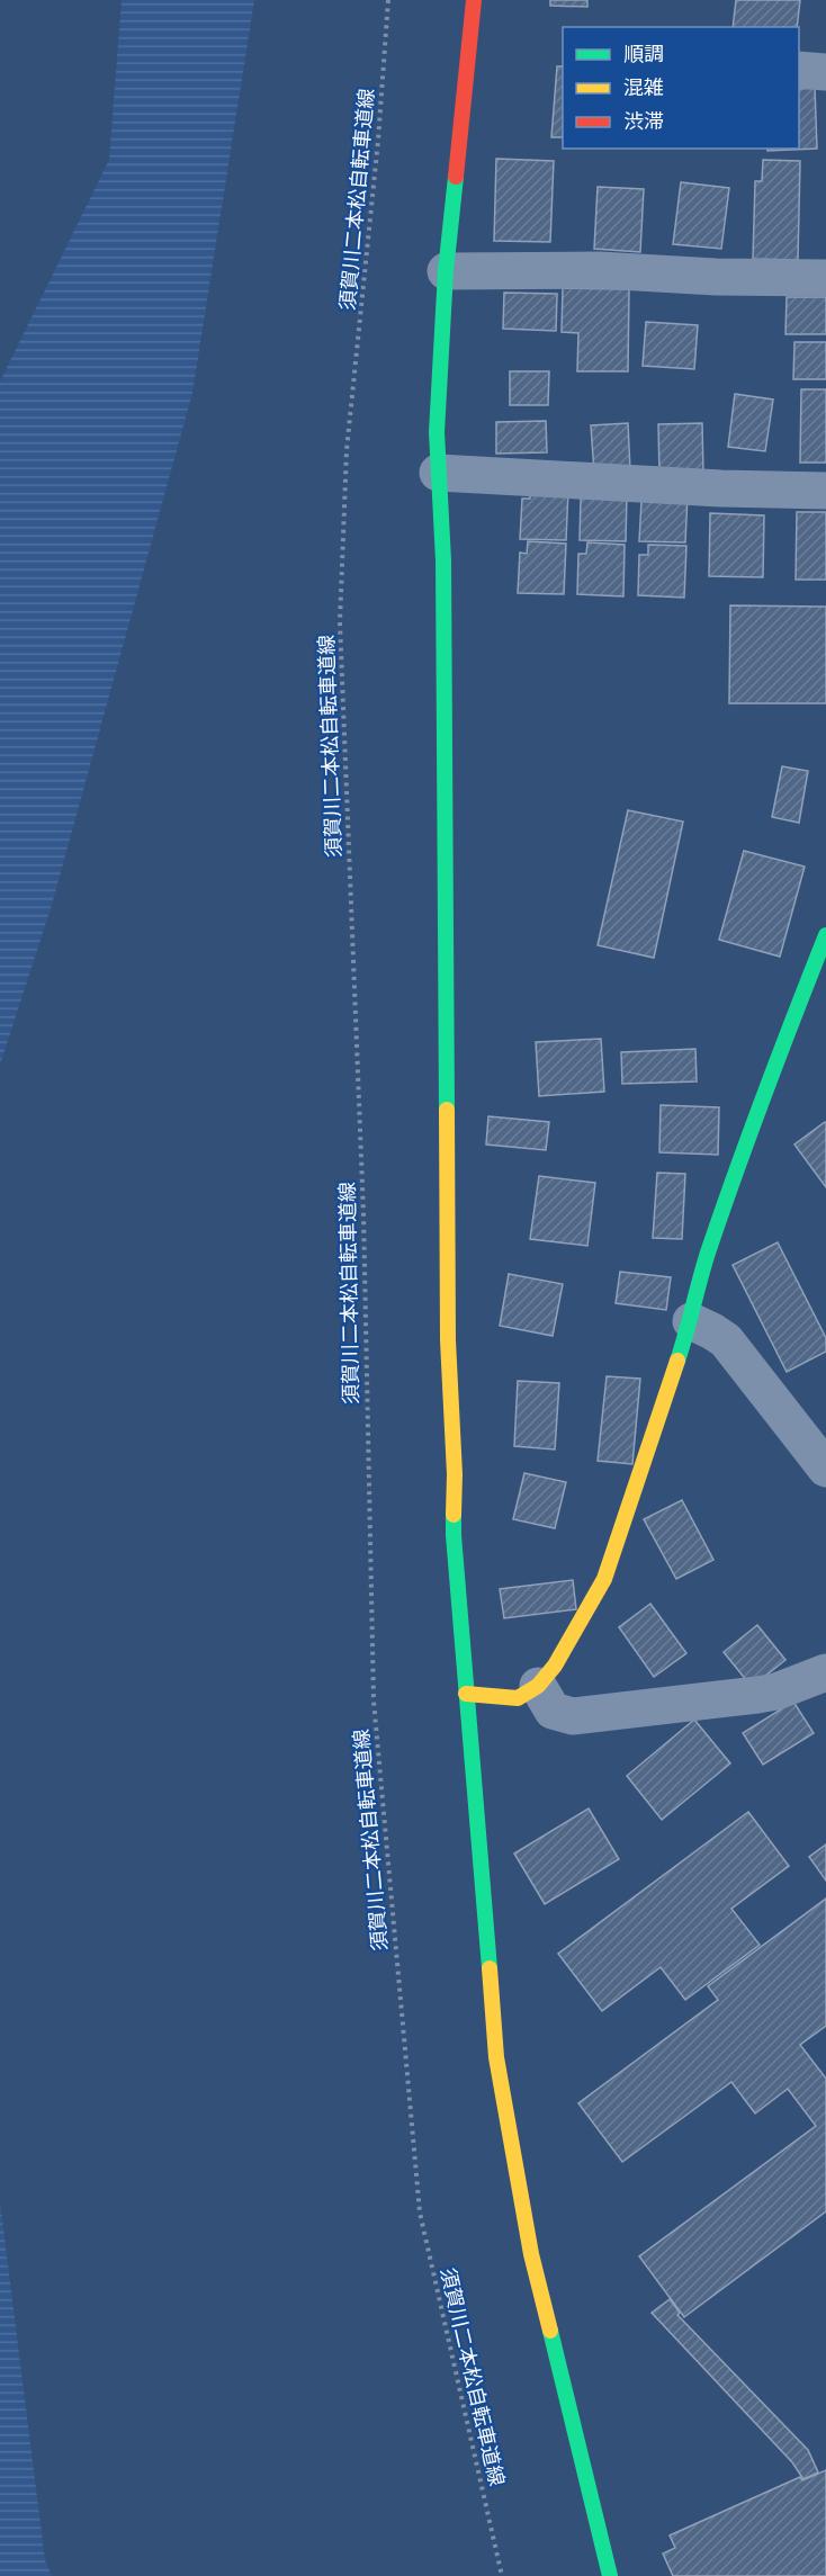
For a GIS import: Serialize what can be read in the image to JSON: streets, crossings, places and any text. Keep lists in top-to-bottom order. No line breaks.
{"streets":{"path":["須賀川二本松自転車道線"]},"legend":["順調","混雑","渋滞"]}
